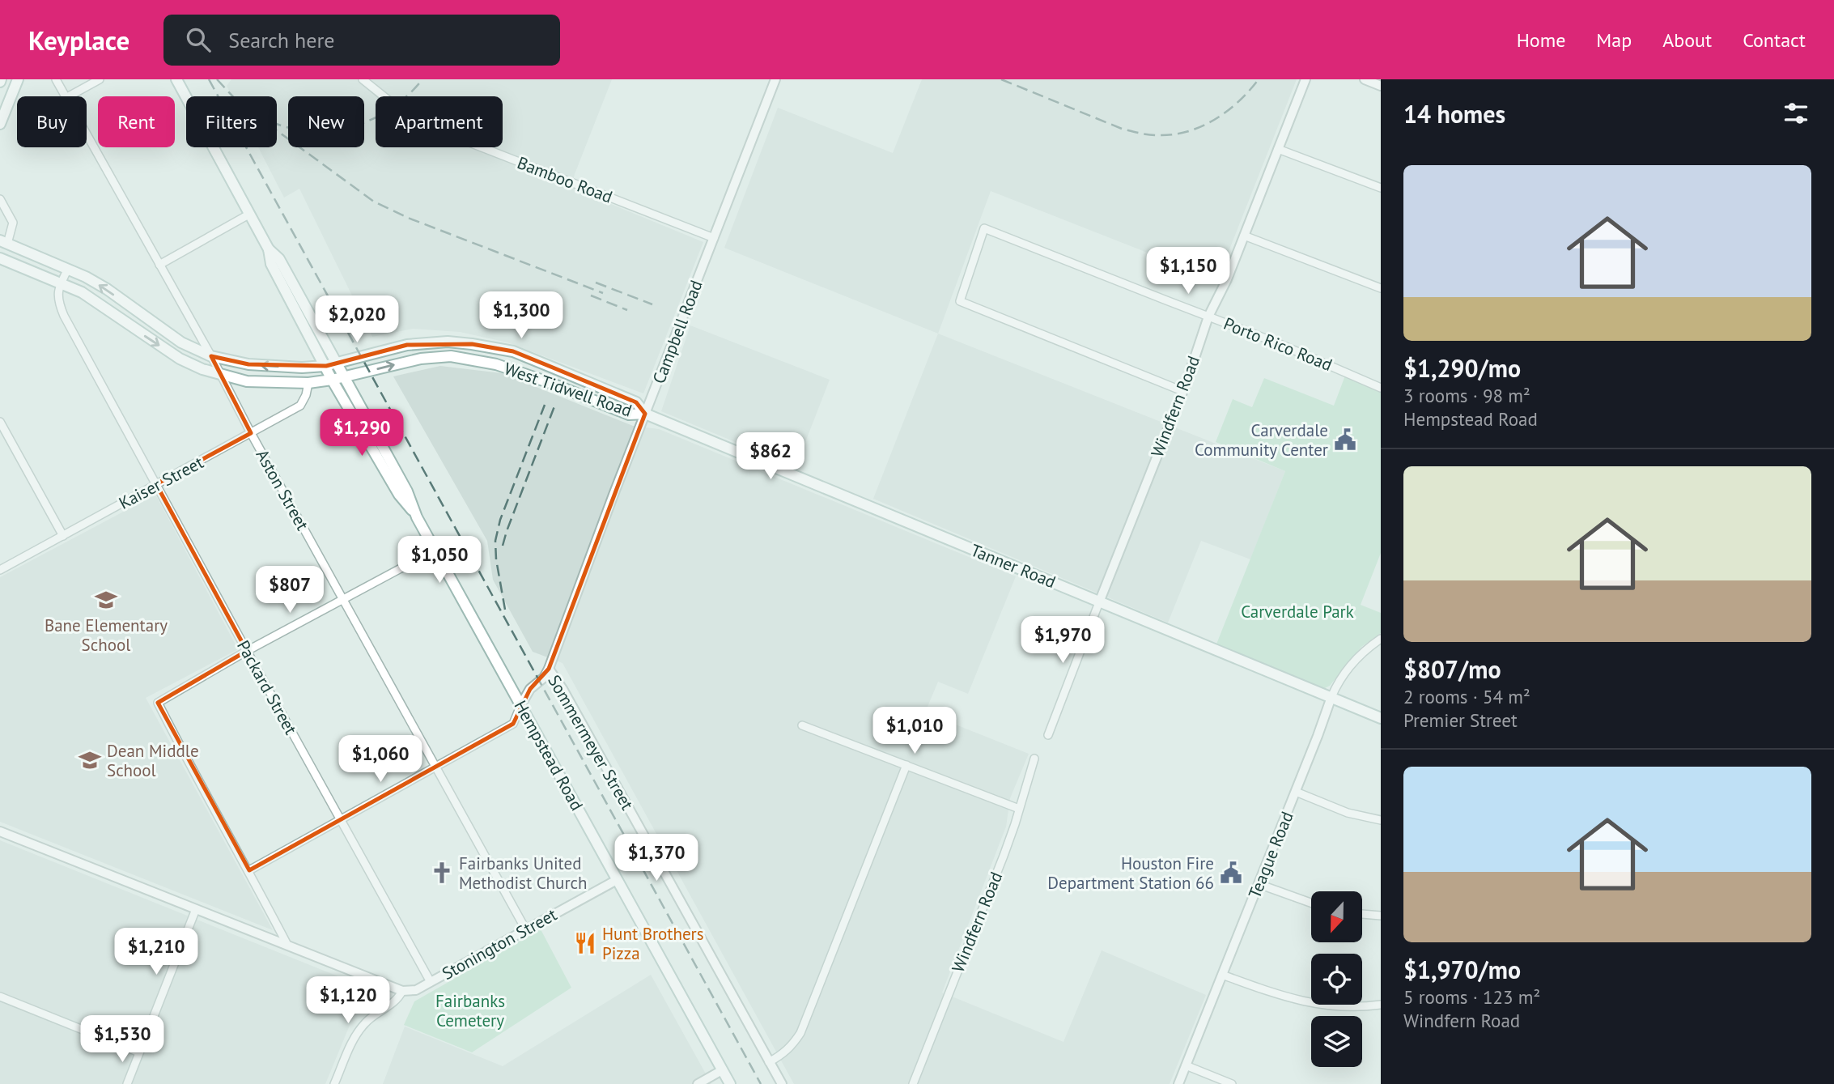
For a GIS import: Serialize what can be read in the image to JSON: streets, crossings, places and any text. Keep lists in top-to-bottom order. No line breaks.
{"streets":{"main road":["West Tidwell Road","Tanner Road","Hempstead Road"],"street":["Bamboo Road","Campbell Road","Porto Rico Road","Windfern Road","Kaiser Street","Aston Street","Packard Street","Sommermeyer Street","Teague Road","Stonington Street"]},"crossings":[["Bamboo Road","Campbell Road"],["Campbell Road","West Tidwell Road"],["Campbell Road","Tanner Road"],["Campbell Road","Sommermeyer Street"],["Campbell Road","Hempstead Road"],["Porto Rico Road","Windfern Road"],["West Tidwell Road","Kaiser Street"],["West Tidwell Road","Aston Street"],["West Tidwell Road","Tanner Road"],["West Tidwell Road","Packard Street"],["West Tidwell Road","Hempstead Road"],["Windfern Road","Tanner Road"],["Kaiser Street","Aston Street"],["Kaiser Street","Packard Street"],["Aston Street","Stonington Street"],["Tanner Road","Teague Road"],["Packard Street","Stonington Street"],["Hempstead Road","Stonington Street"]],"parks":["Carverdale Park","Fairbanks Cemetery"],"places":{"public building":["Carverdale Community Center","Houston Fire Department Station 66"],"school or university":["Bane Elementary School","Dean Middle School"],"church":["Fairbanks United Methodist Church"],"restaurant":["Hunt Brothers Pizza"]},"north":"bottom","page":{"header":"Keyplace","search":"Search here","nav":["Home","Map","About","Contact"],"heading":"14 homes","chip":["Buy","Rent","Filters","New","Apartment"],"list":[{"name":"$1,290/mo","note":"3 rooms · 98 m² · Hempstead Road"},{"name":"$807/mo","note":"2 rooms · 54 m² · Premier Street"},{"name":"$1,970/mo","note":"5 rooms · 123 m² · Windfern Road"}],"price":["$1,150","$1,300","$2,020","$1,290","$862","$1,050","$807","$1,970","$1,010","$1,060","$1,370","$1,210","$1,120","$1,530"]}}
